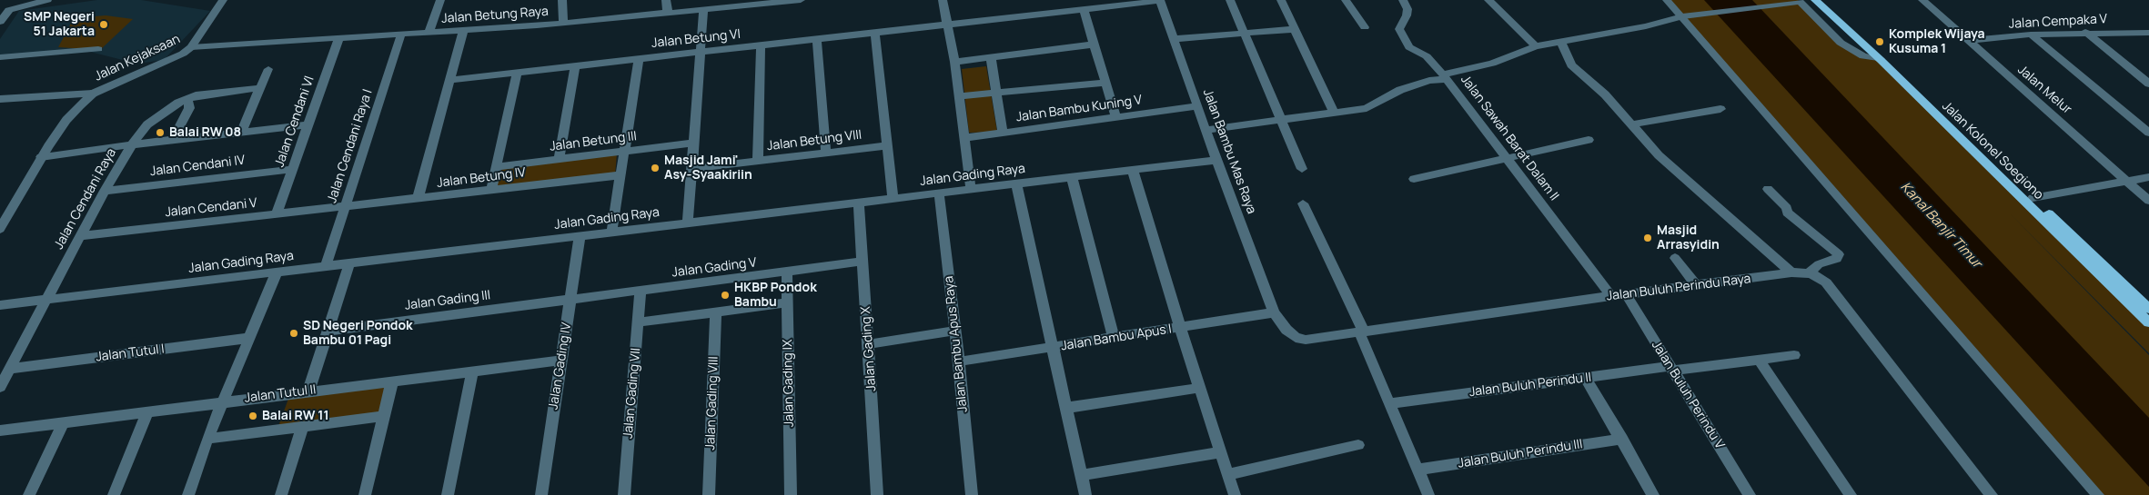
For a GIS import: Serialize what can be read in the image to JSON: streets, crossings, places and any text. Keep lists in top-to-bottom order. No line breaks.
{"streets":{"main road":["Jalan Kolonel Soegiono"],"street":["Jalan Betung Raya","Jalan Cempaka V","Jalan Betung VI","Jalan Kejaksaan","Jalan Melur","Jalan Bambu Kuning V","Jalan Cendani VI","Jalan Sawah Barat Dalam II","Jalan Betung VIII","Jalan Betung III","Jalan Cendani Raya I","Jalan Bambu Mas Raya","Jalan Cendani IV","Jalan Gading Raya","Jalan Betung IV","Jalan Cendani Raya","Jalan Cendani V","Jalan Gading V","Jalan Buluh Perindu Raya","Jalan Gading III","Jalan Bambu Apus I","Jalan Bambu Apus Raya","Jalan Gading X","Jalan Tutul I","Jalan Gading IV","Jalan Gading IX","Jalan Buluh Perindu II","Jalan Gading VII","Jalan Tutul II","Jalan Buluh Perindu V","Jalan Gading VIII","Jalan Buluh Perindu III"]},"crossings":[["Jalan Betung Raya","Jalan Kejaksaan"],["Jalan Betung Raya","Jalan Cendani VI"],["Jalan Betung Raya","Jalan Cendani Raya I"],["Jalan Cempaka V","Jalan Melur"],["Jalan Betung VI","Jalan Bambu Mas Raya"],["Jalan Kejaksaan","Jalan Cendani Raya"],["Jalan Bambu Kuning V","Jalan Bambu Mas Raya"],["Jalan Cendani VI","Jalan Cendani IV"],["Jalan Cendani VI","Jalan Cendani V"],["Jalan Sawah Barat Dalam II","Jalan Buluh Perindu Raya"],["Jalan Cendani Raya I","Jalan Gading Raya"],["Jalan Cendani Raya I","Jalan Betung IV"],["Jalan Cendani Raya I","Jalan Cendani V"],["Jalan Bambu Mas Raya","Jalan Gading Raya"],["Jalan Bambu Mas Raya","Jalan Buluh Perindu Raya"],["Jalan Bambu Mas Raya","Jalan Bambu Apus I"],["Jalan Cendani IV","Jalan Cendani Raya"],["Jalan Gading Raya","Jalan Cendani Raya"],["Jalan Gading Raya","Jalan Bambu Apus Raya"],["Jalan Gading Raya","Jalan Gading X"],["Jalan Gading Raya","Jalan Gading IV"],["Jalan Betung IV","Jalan Cendani V"],["Jalan Cendani Raya","Jalan Cendani V"],["Jalan Cendani Raya","Jalan Tutul I"],["Jalan Gading V","Jalan Gading III"],["Jalan Gading V","Jalan Gading X"],["Jalan Gading V","Jalan Gading IV"],["Jalan Gading V","Jalan Gading IX"],["Jalan Gading V","Jalan Gading VII"],["Jalan Buluh Perindu Raya","Jalan Bambu Apus I"],["Jalan Buluh Perindu Raya","Jalan Buluh Perindu V"],["Jalan Gading III","Jalan Gading IV"],["Jalan Bambu Apus I","Jalan Bambu Apus Raya"],["Jalan Gading IV","Jalan Tutul II"],["Jalan Buluh Perindu II","Jalan Buluh Perindu V"]],"water":["Kanal Banjir Timur"],"places":["SMP Negeri 51 Jakarta","Komplek Wijaya Kusuma 1","Balai RW 08","Masjid Jami' Asy-Syaakiriin","Masjid Arrasyidin","HKBP Pondok Bambu","SD Negeri Pondok Bambu 01 Pagi","Balai RW 11"]}
